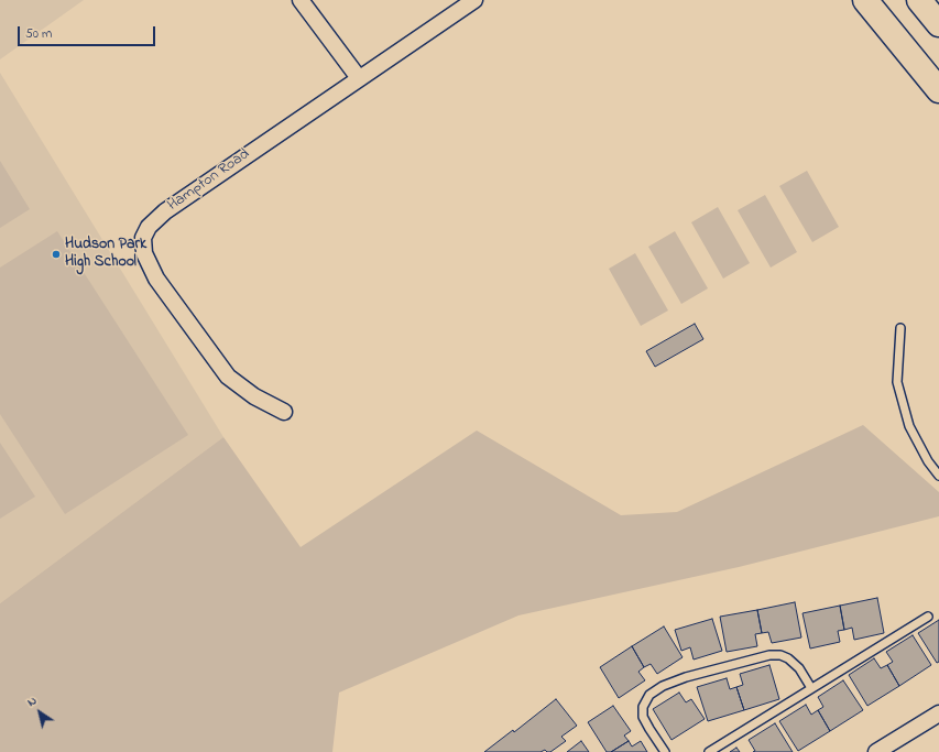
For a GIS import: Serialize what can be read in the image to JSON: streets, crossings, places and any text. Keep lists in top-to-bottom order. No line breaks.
{"streets":{"street":["Hampton Road"]},"places":["Hudson Park High School"],"scale_bar":"50 m","north":"top left"}
